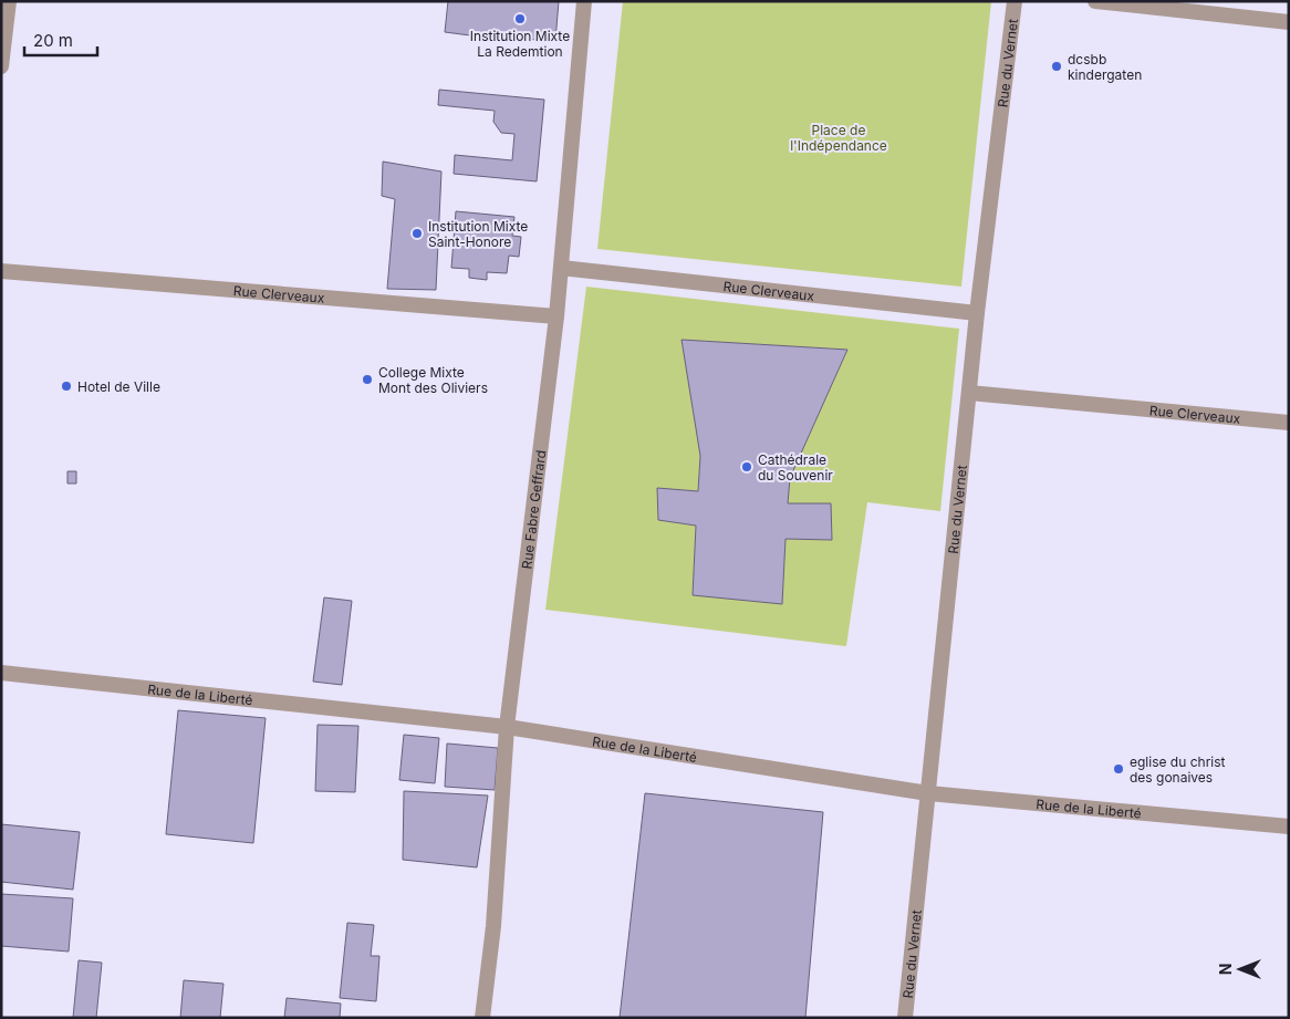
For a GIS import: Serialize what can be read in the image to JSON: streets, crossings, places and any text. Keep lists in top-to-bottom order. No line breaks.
{"streets":{"street":["Rue du Vernet","Rue Clerveaux","Rue Fabre Geffrard","Rue de la Liberté"]},"crossings":[["Rue du Vernet","Rue Clerveaux"],["Rue du Vernet","Rue de la Liberté"],["Rue Clerveaux","Rue Fabre Geffrard"],["Rue Fabre Geffrard","Rue de la Liberté"]],"parks":["Place de l'Indépendance"],"places":["Institution Mixte La Redemtion","dcsbb kindergaten","Institution Mixte Saint-Honore","College Mixte Mont des Oliviers","Hotel de Ville","Cathédrale du Souvenir","eglise du christ des gonaives"],"scale_bar":"20 m","north":"left"}
